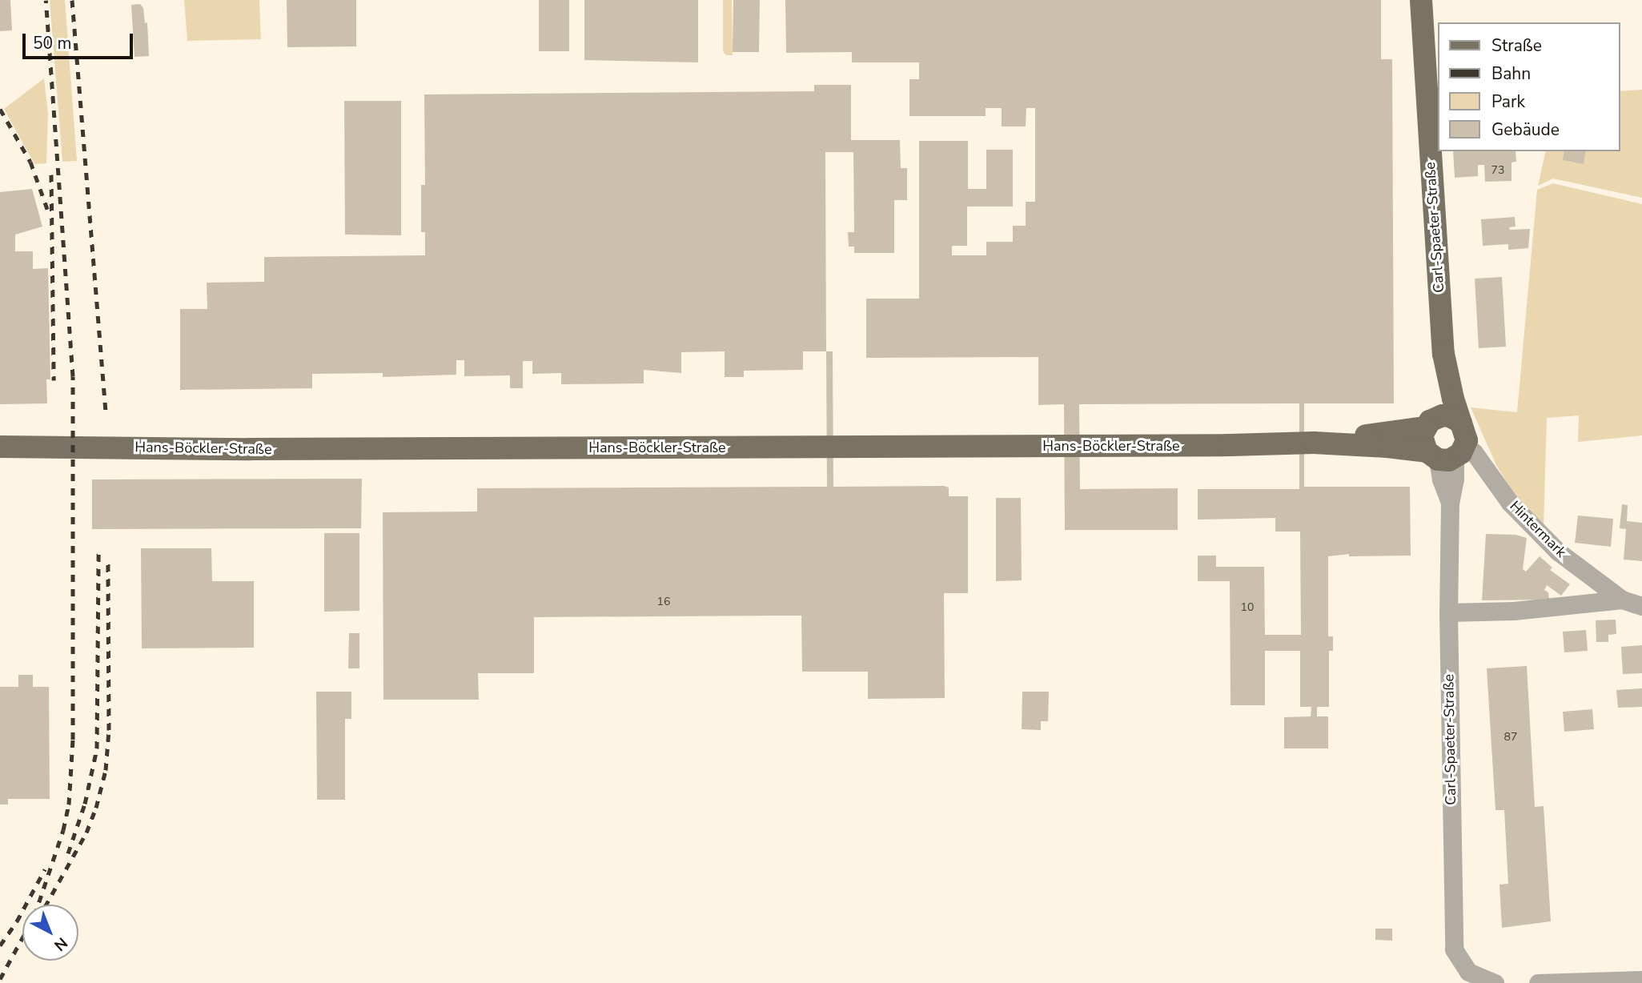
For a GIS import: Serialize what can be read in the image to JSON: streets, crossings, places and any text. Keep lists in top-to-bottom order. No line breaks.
{"streets":{"main road":["Carl-Spaeter-Straße","Hans-Böckler-Straße"],"street":["Hintermark"]},"crossings":[["Carl-Spaeter-Straße","Hans-Böckler-Straße"],["Carl-Spaeter-Straße","Hintermark"],["Hans-Böckler-Straße","Hintermark"]],"house_numbers":["73","16","10","87"],"legend":["Straße","Bahn","Park","Gebäude"],"scale_bar":"50 m","north":"bottom right"}
